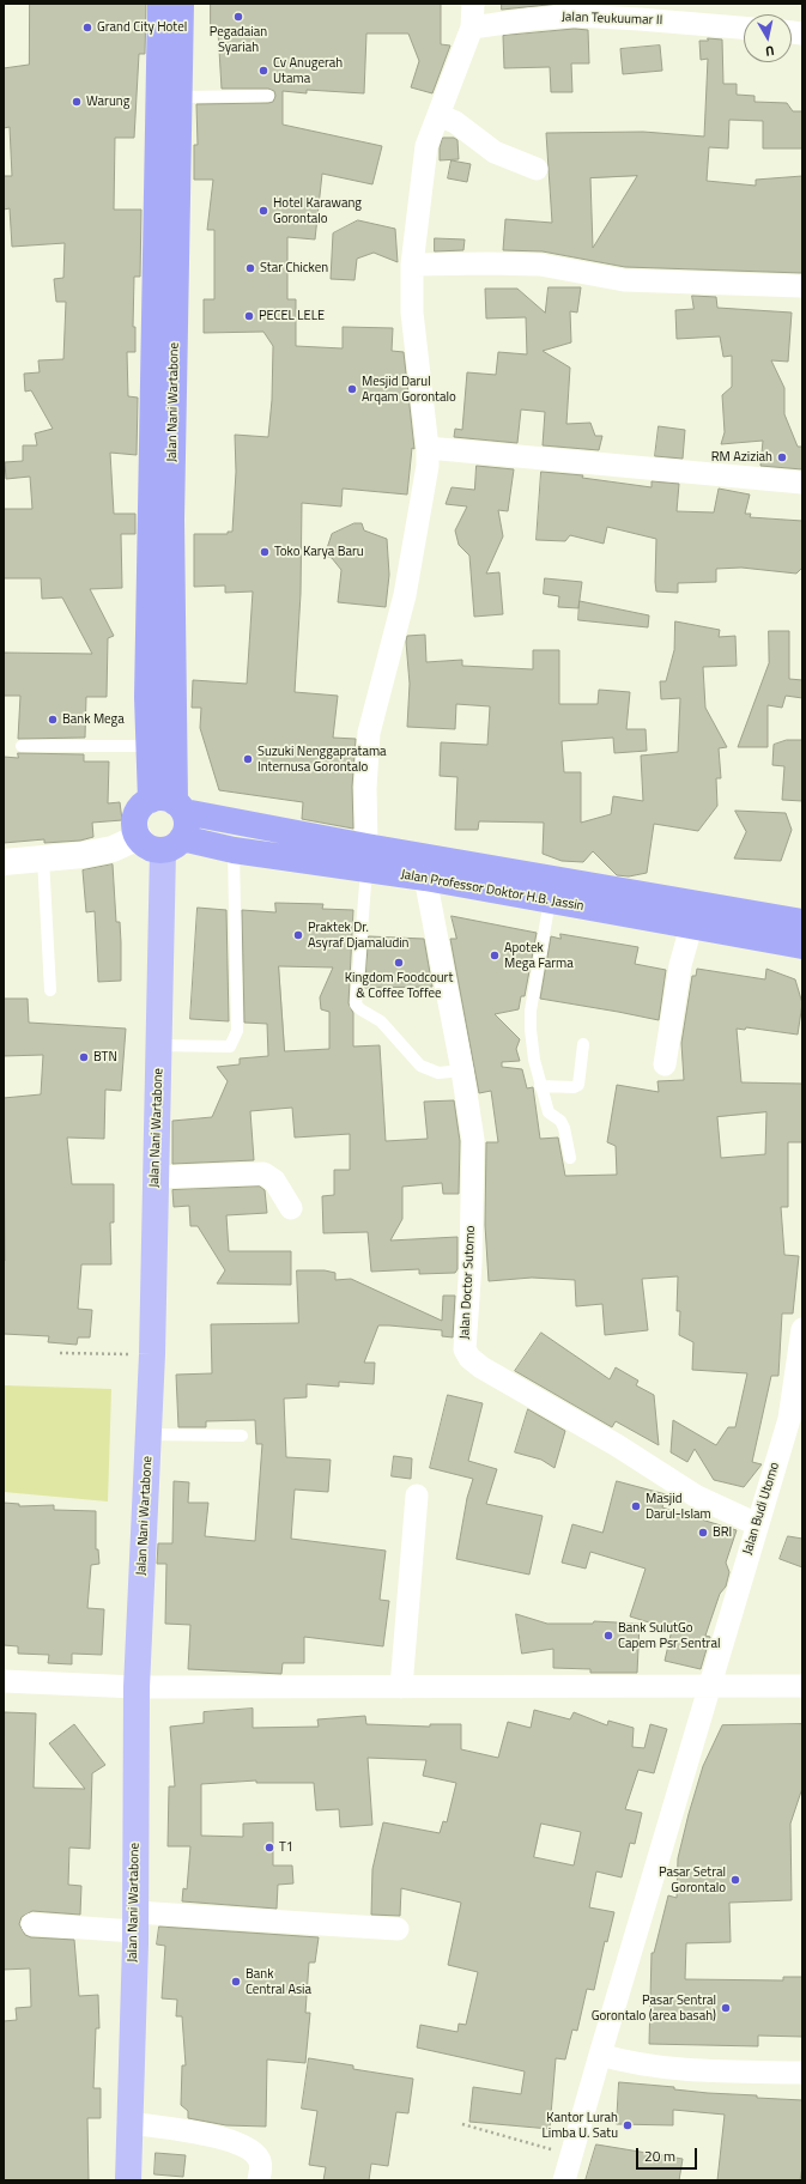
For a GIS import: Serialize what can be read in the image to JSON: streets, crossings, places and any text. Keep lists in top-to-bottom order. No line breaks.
{"streets":{"highway":["Jalan Nani Wartabone","Jalan Professor Doktor H.B. Jassin"],"street":["Jalan Teukuumar II","Jalan Doctor Sutomo","Jalan Budi Utomo"]},"crossings":[["Jalan Nani Wartabone","Jalan Professor Doktor H.B. Jassin"],["Jalan Professor Doktor H.B. Jassin","Jalan Doctor Sutomo"],["Jalan Doctor Sutomo","Jalan Budi Utomo"]],"places":["Pegadaian Syariah","Grand City Hotel","Cv Anugerah Utama","Warung","Hotel Karawang Gorontalo","Star Chicken","PECEL LELE","Mesjid Darul Arqam Gorontalo","RM Aziziah","Toko Karya Baru","Bank Mega","Suzuki Nenggapratama Internusa Gorontalo","Praktek Dr. Asyraf Djamaludin","Apotek Mega Farma","Kingdom Foodcourt & Coffee Toffee","BTN","Masjid Darul-Islam","BRI","Bank SulutGo Capem Psr Sentral","T1","Pasar Setral Gorontalo","Bank Central Asia","Pasar Sentral Gorontalo (area basah)","Kantor Lurah Limba U. Satu"],"scale_bar":"20 m","north":"bottom"}
